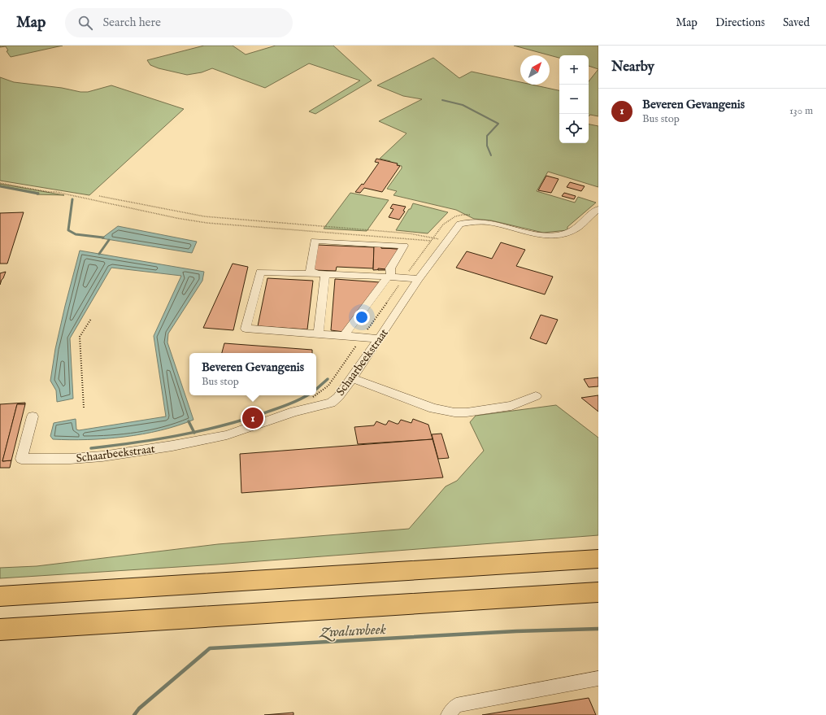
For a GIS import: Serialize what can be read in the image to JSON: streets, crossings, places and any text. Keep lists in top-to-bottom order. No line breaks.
{"streets":{"street":["Schaarbeekstraat"]},"water":["Zwaluwbeek"],"north":"top right","page":{"header":"Map","search":"Search here","nav":["Map","Directions","Saved"],"heading":"Nearby","map_buttons":["+","−"],"list":[{"mark":"1","name":"Beveren Gevangenis","note":"Bus stop","value":"130 m"}],"popup":["Beveren Gevangenis","Bus stop"],"pins":"1"}}
